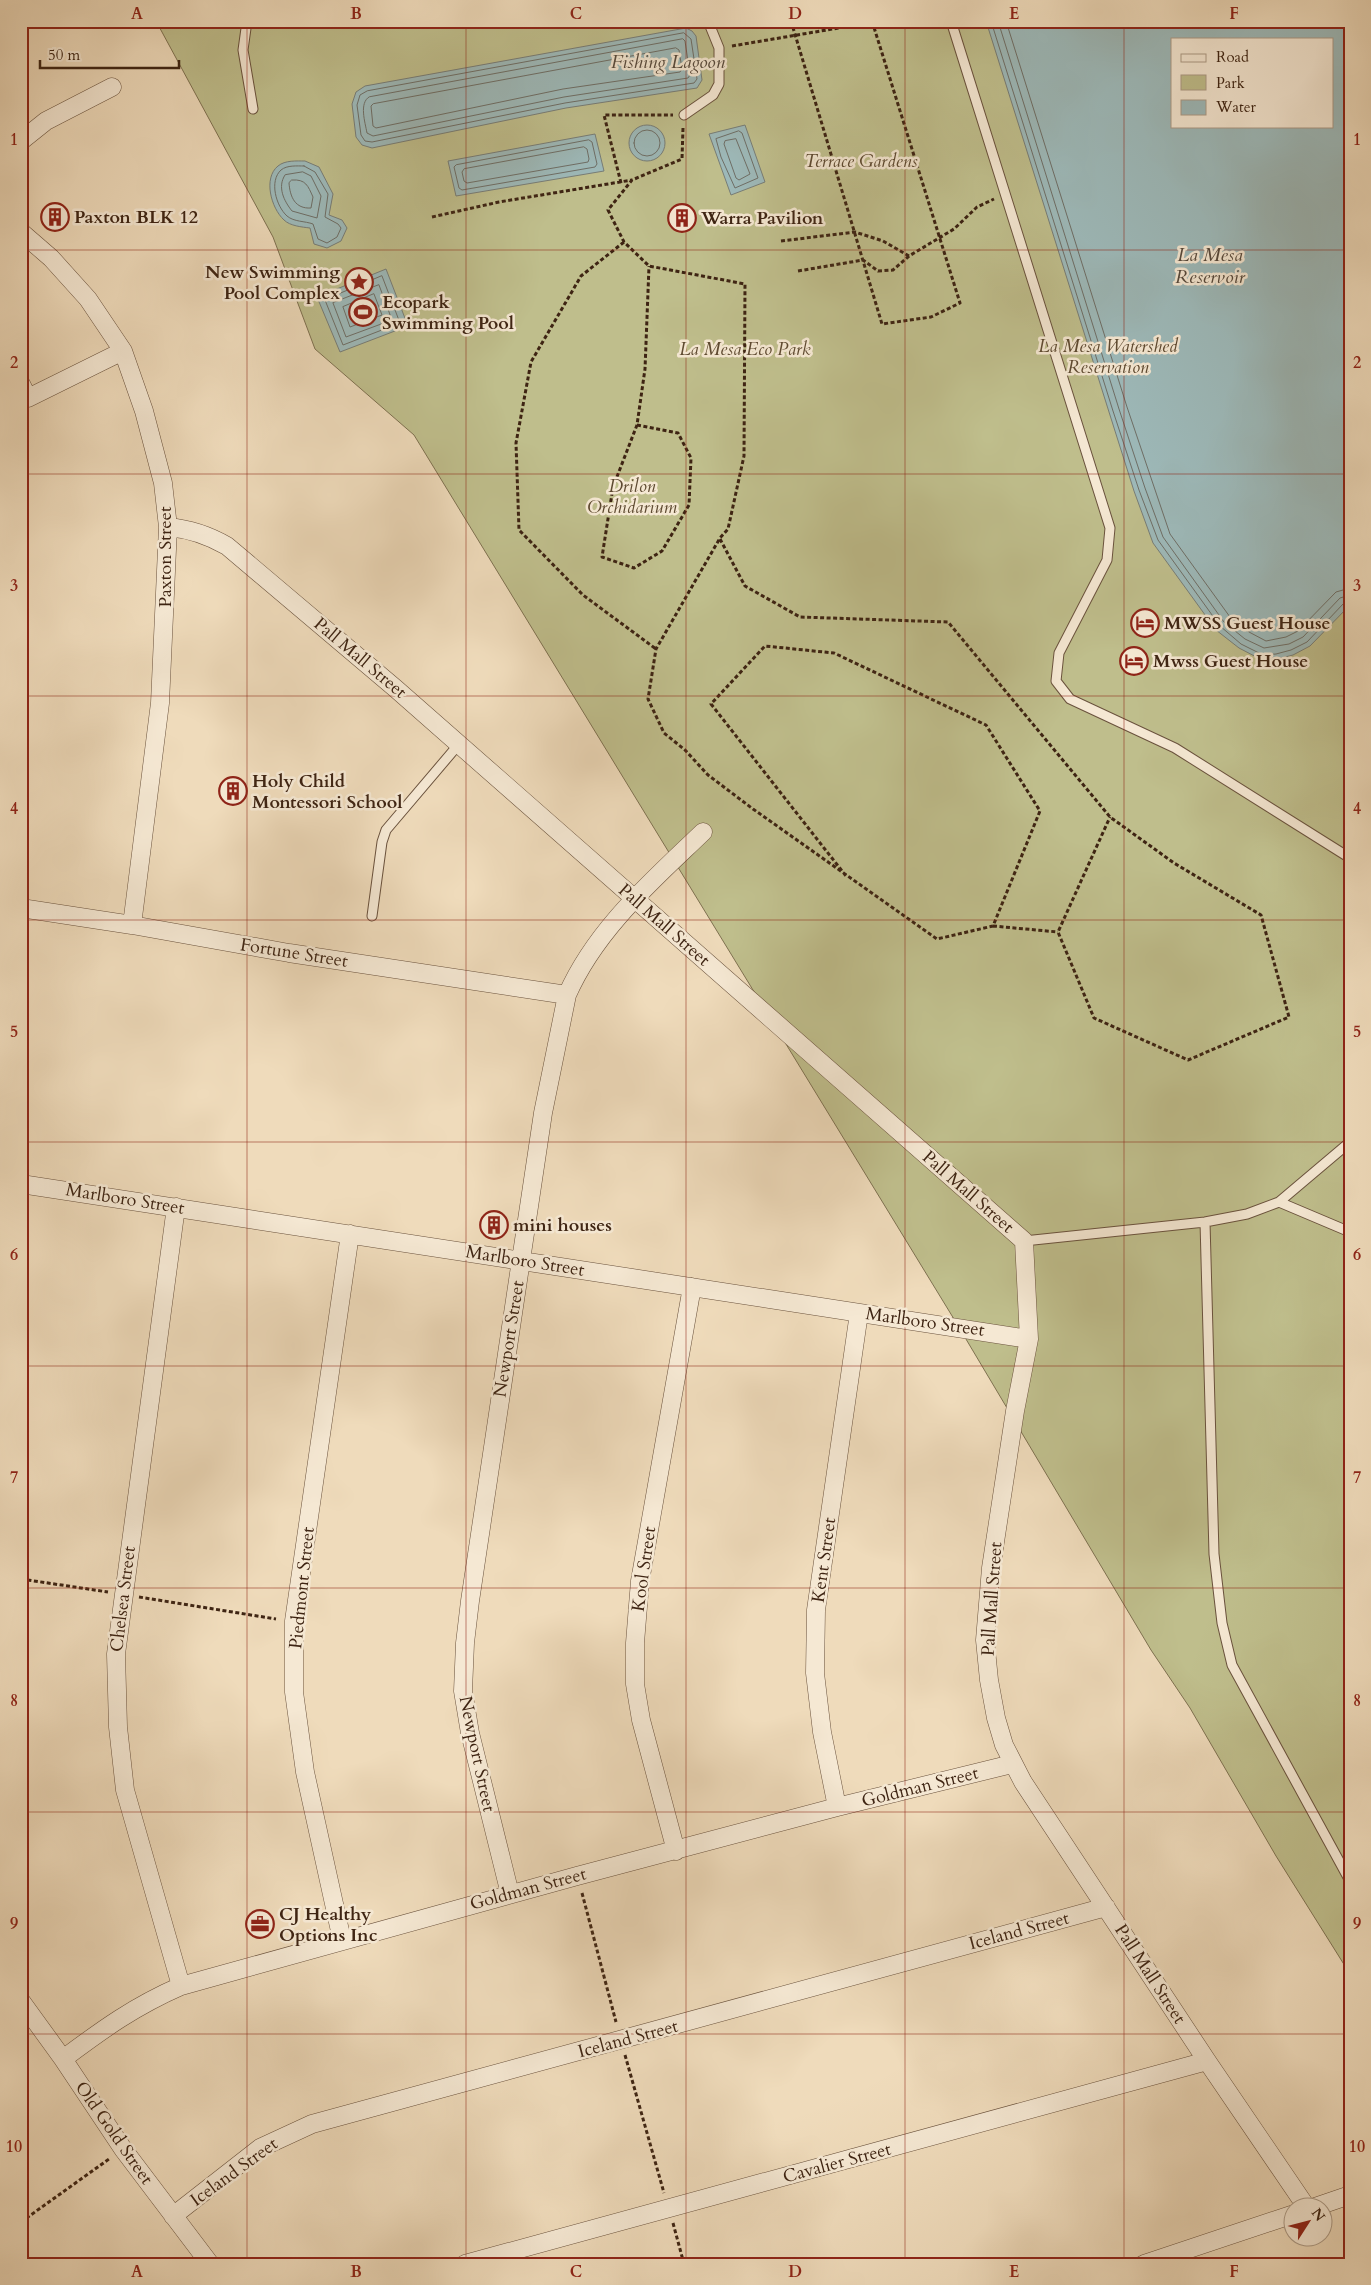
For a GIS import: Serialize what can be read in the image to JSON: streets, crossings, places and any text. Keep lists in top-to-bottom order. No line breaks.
{"streets":{"street":["Paxton Street","Pall Mall Street","Fortune Street","Marlboro Street","Newport Street","Kent Street","Kool Street","Piedmont Street","Chelsea Street","Goldman Street","Iceland Street","Old Gold Street","Cavalier Street"]},"crossings":[["Paxton Street","Pall Mall Street"],["Paxton Street","Fortune Street"],["Pall Mall Street","Marlboro Street"],["Pall Mall Street","Newport Street"],["Pall Mall Street","Goldman Street"],["Pall Mall Street","Iceland Street"],["Pall Mall Street","Cavalier Street"],["Fortune Street","Newport Street"],["Marlboro Street","Newport Street"],["Marlboro Street","Kent Street"],["Marlboro Street","Kool Street"],["Marlboro Street","Piedmont Street"],["Marlboro Street","Chelsea Street"],["Newport Street","Goldman Street"],["Kent Street","Goldman Street"],["Kool Street","Goldman Street"],["Piedmont Street","Goldman Street"],["Chelsea Street","Goldman Street"],["Goldman Street","Old Gold Street"],["Iceland Street","Old Gold Street"]],"water":["Fishing Lagoon","La Mesa Reservoir"],"parks":["Terrace Gardens","La Mesa Watershed Reservation","La Mesa Eco Park","Drilon Orchidarium"],"places":{"building":["Paxton BLK 12","Warra Pavilion","Holy Child Montessori School","mini houses"],"place":["New Swimming Pool Complex"],"sports":["Ecopark Swimming Pool"],"hotel":["MWSS Guest House","Mwss Guest House"],"office":["CJ Healthy Options Inc"]},"legend":["Road","Park","Water"],"scale_bar":"50 m","north":"top right","grid":{"columns":["A","B","C","D","E","F"],"rows":["1","2","3","4","5","6","7","8","9","10"]}}
